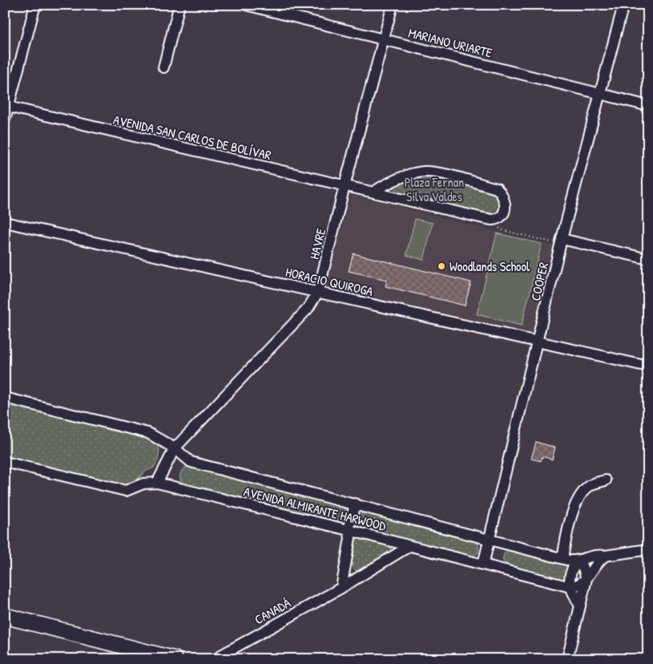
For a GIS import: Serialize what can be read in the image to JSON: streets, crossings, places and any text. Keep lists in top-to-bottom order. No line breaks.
{"streets":{"street":["MARIANO URIARTE","AVENIDA SAN CARLOS DE BOLÍVAR","HAVRE","HORACIO QUIROGA","COOPER","AVENIDA ALMIRANTE HARWOOD","CANADÁ"]},"crossings":[["MARIANO URIARTE","HAVRE"],["MARIANO URIARTE","COOPER"],["AVENIDA SAN CARLOS DE BOLÍVAR","HAVRE"],["HAVRE","HORACIO QUIROGA"],["HAVRE","AVENIDA ALMIRANTE HARWOOD"],["HORACIO QUIROGA","COOPER"],["COOPER","AVENIDA ALMIRANTE HARWOOD"],["AVENIDA ALMIRANTE HARWOOD","CANADÁ"]],"parks":["Plaza Fernan Silva Valdes"],"places":["Woodlands School"]}
